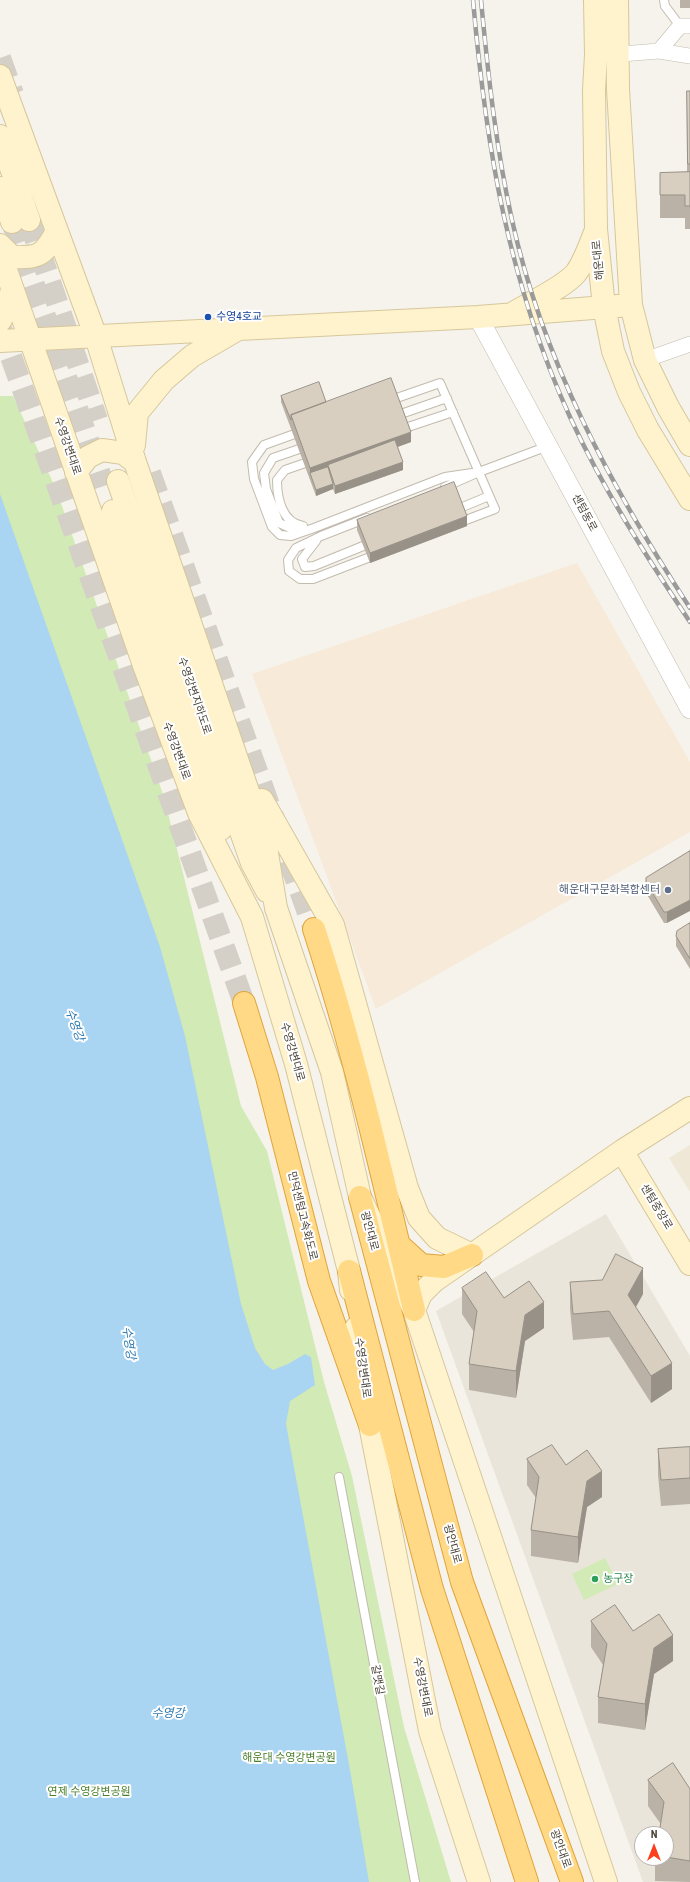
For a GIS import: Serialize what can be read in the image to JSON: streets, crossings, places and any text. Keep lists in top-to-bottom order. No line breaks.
{"streets":{"highway":["만덕센텀고속화도로","광안대로"],"main road":["해운대로","수영강변대로","수영강변지하도로","센텀중앙로"],"street":["센텀동로"],"lane":["갈맷길"]},"crossings":[["수영강변대로","수영강변지하도로"],["수영강변대로","만덕센텀고속화도로"]],"water":["수영강"],"parks":["해운대 수영강변공원","연제 수영강변공원"],"places":["수영4호교","해운대구문화복합센터","농구장"],"north":"top"}
